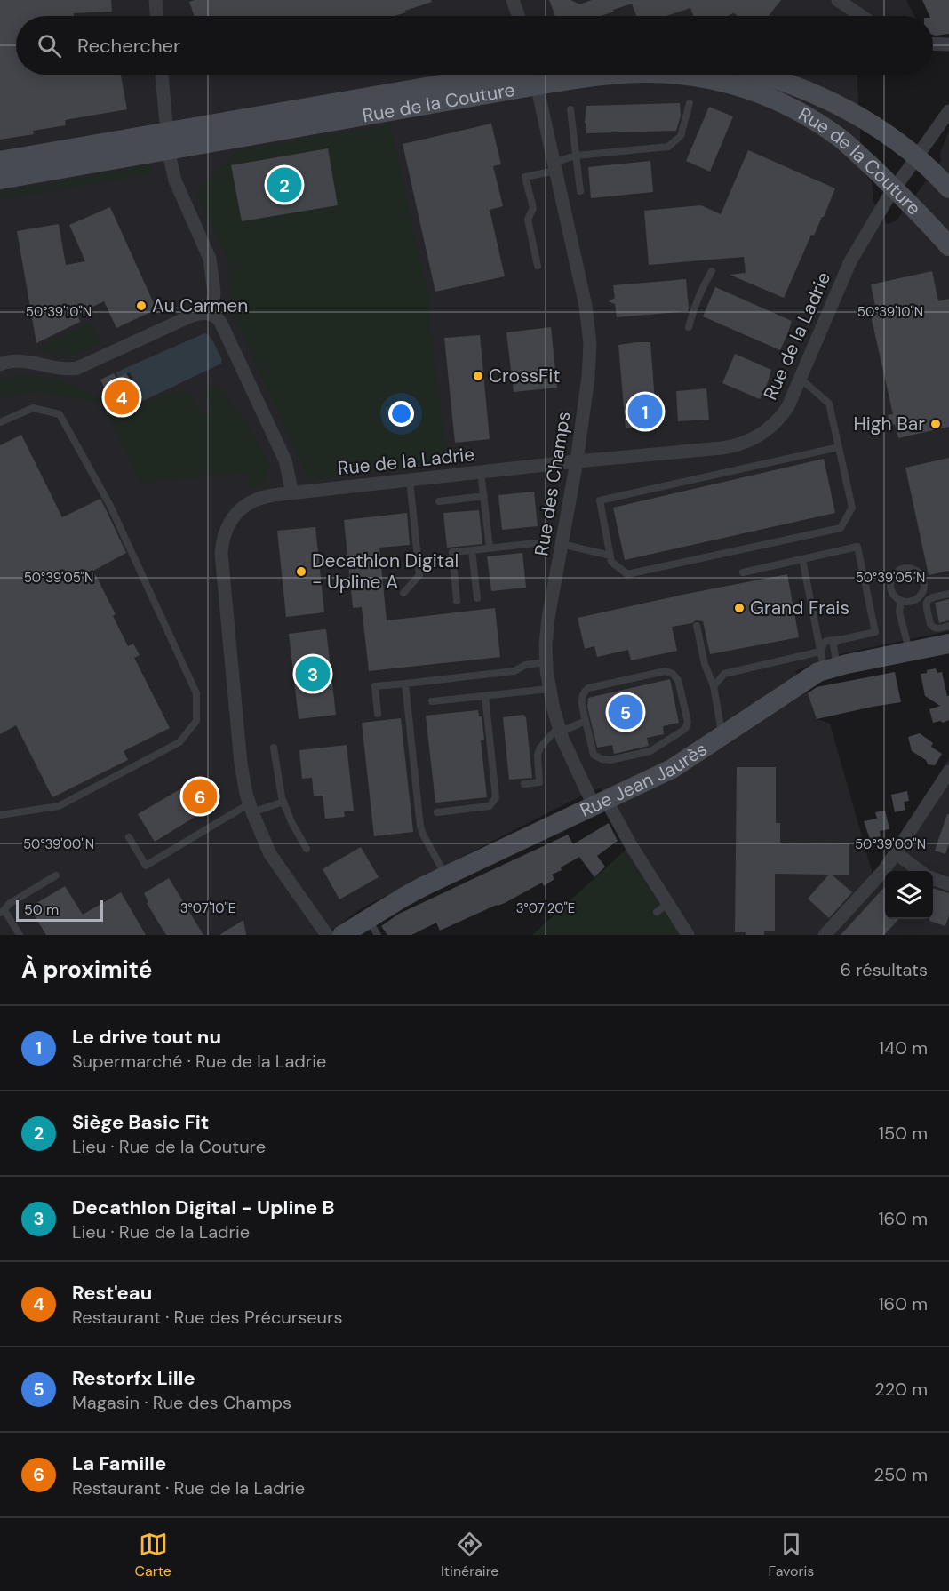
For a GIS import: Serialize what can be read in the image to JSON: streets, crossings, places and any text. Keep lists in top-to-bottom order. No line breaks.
{"streets":{"street":["Rue de la Couture","Rue de la Ladrie","Rue des Champs","Rue Jean Jaurès"]},"crossings":[["Rue de la Couture","Rue de la Ladrie"],["Rue de la Ladrie","Rue des Champs"],["Rue des Champs","Rue Jean Jaurès"]],"places":["Au Carmen","CrossFit","High Bar","Decathlon Digital - Upline A","Grand Frais"],"scale_bar":"50 m","page":{"search":"Rechercher","pins":["2","4","1","3","5","6"],"scale":"50 m","heading":["À proximité","6 résultats"],"list":[{"mark":"1","name":"Le drive tout nu","note":"Supermarché · Rue de la Ladrie","value":"140 m"},{"mark":"2","name":"Siège Basic Fit","note":"Lieu · Rue de la Couture","value":"150 m"},{"mark":"3","name":"Decathlon Digital - Upline B","note":"Lieu · Rue de la Ladrie","value":"160 m"},{"mark":"4","name":"Rest'eau","note":"Restaurant · Rue des Précurseurs","value":"160 m"},{"mark":"5","name":"Restorfx Lille","note":"Magasin · Rue des Champs","value":"220 m"},{"mark":"6","name":"La Famille","note":"Restaurant · Rue de la Ladrie","value":"250 m"}],"nav":["Carte","Itinéraire","Favoris"]},"coordinates":["50°39'10\"N","50°39'05\"N","50°39'00\"N","3°07'10\"E","3°07'20\"E"]}
